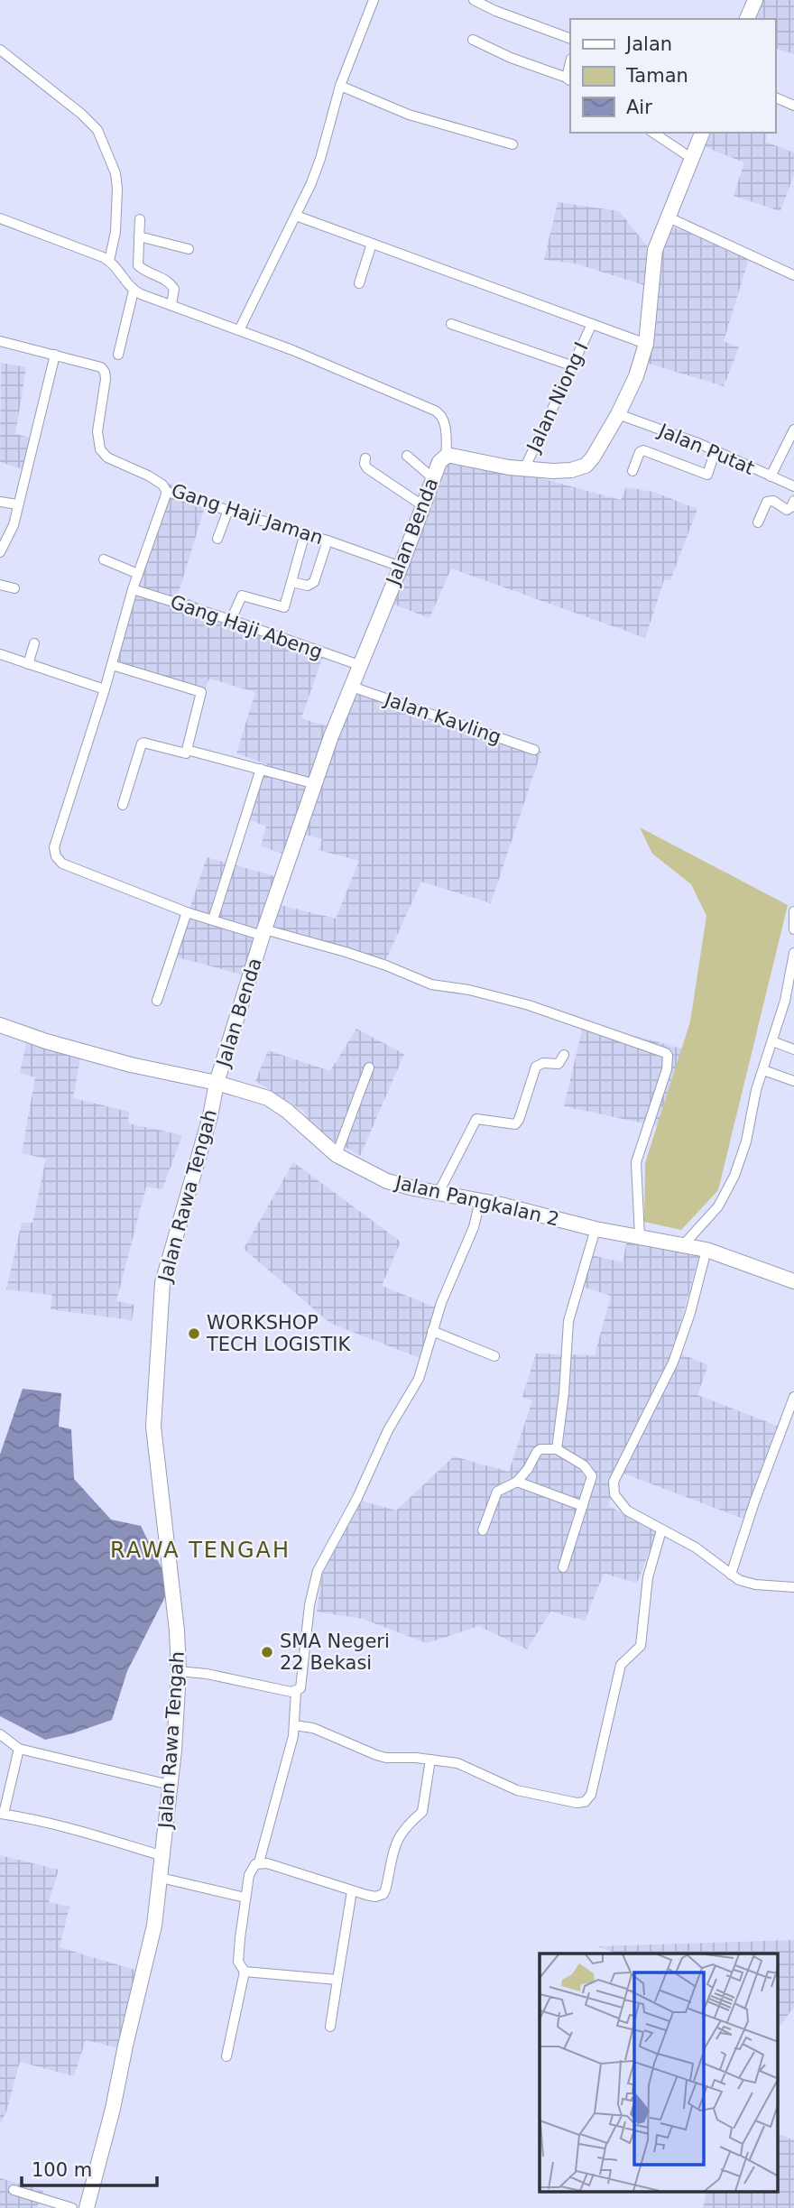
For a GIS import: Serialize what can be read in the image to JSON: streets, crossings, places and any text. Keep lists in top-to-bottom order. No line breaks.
{"streets":{"street":["Jalan Niong I","Jalan Putat","Gang Haji Jaman","Jalan Benda","Gang Haji Abeng","Jalan Kavling","Jalan Rawa Tengah","Jalan Pangkalan 2"]},"crossings":[["Jalan Niong I","Jalan Benda"],["Jalan Putat","Jalan Benda"],["Gang Haji Jaman","Jalan Benda"],["Jalan Benda","Gang Haji Abeng"],["Jalan Benda","Jalan Kavling"],["Jalan Benda","Jalan Rawa Tengah"],["Jalan Benda","Jalan Pangkalan 2"],["Jalan Rawa Tengah","Jalan Pangkalan 2"]],"districts":["RAWA TENGAH"],"places":["WORKSHOP TECH LOGISTIK","SMA Negeri 22 Bekasi"],"legend":["Jalan","Taman","Air"],"scale_bar":"100 m"}
